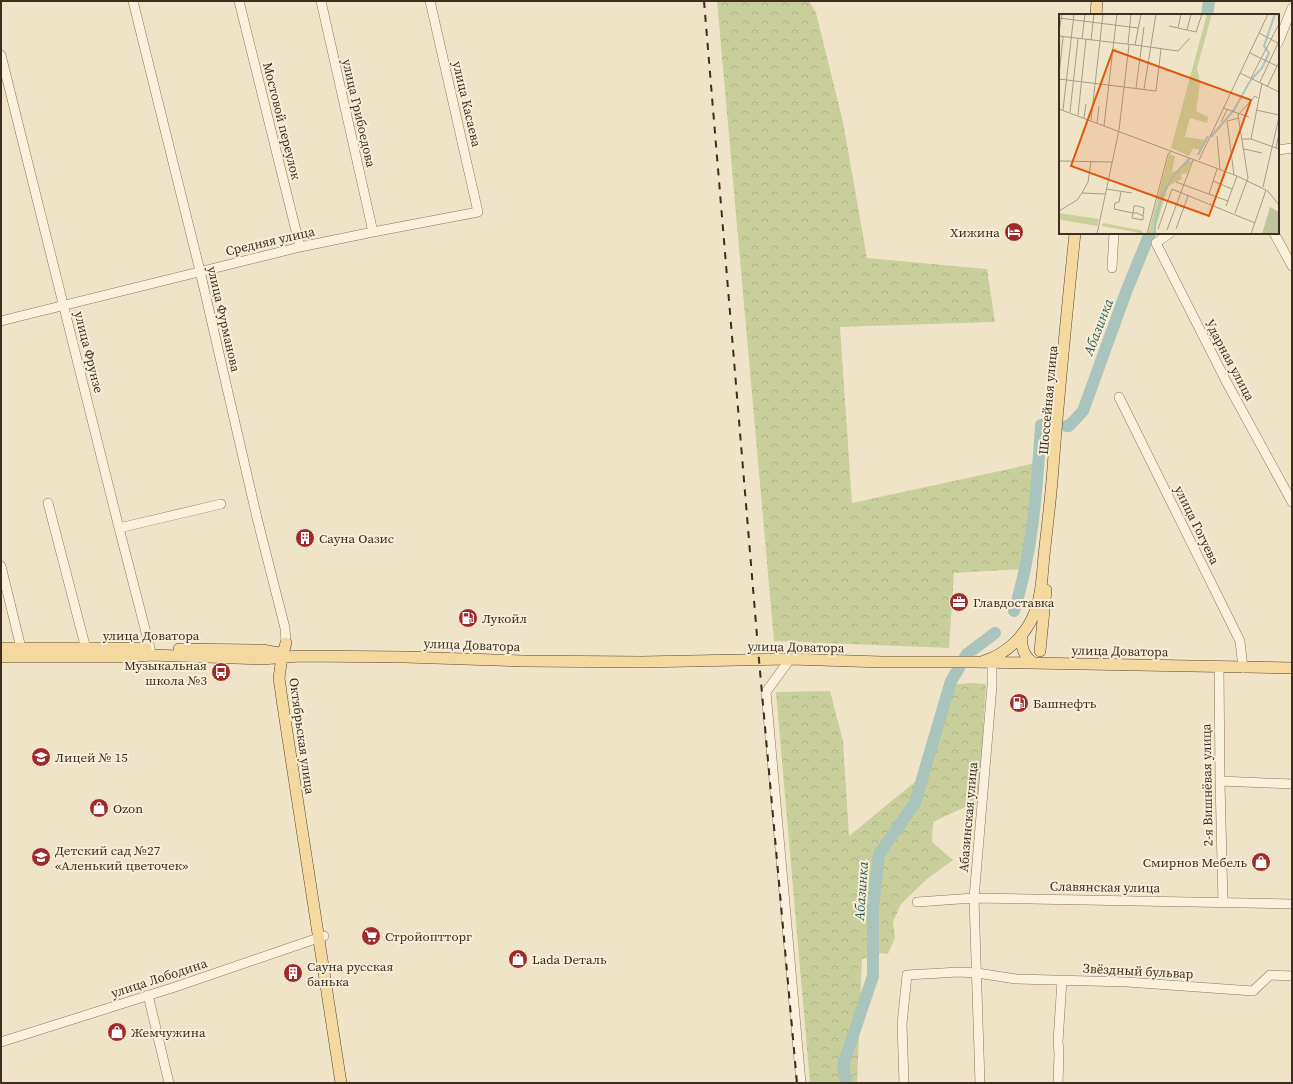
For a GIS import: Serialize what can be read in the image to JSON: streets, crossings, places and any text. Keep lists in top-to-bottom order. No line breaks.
{"streets":{"main road":["Шоссейная улица","улица Доватора","Октябрьская улица"],"street":["улица Касаева","улица Грибоедова","Мостовой переулок","Средняя улица","улица Фурманова","улица Фрунзе","Ударная улица","улица Гогуева","2-я Вишнёвая улица","Абазинская улица","Славянская улица","Звёздный бульвар","улица Лободина"]},"crossings":[["улица Касаева","Средняя улица"],["улица Грибоедова","Средняя улица"],["Мостовой переулок","Средняя улица"],["Средняя улица","улица Фурманова"],["Средняя улица","улица Фрунзе"],["улица Фурманова","улица Доватора"],["улица Фурманова","Октябрьская улица"],["улица Фрунзе","улица Доватора"],["улица Гогуева","улица Доватора"],["улица Доватора","Октябрьская улица"],["улица Доватора","2-я Вишнёвая улица"],["улица Доватора","Абазинская улица"],["Октябрьская улица","улица Лободина"],["2-я Вишнёвая улица","Славянская улица"],["Абазинская улица","Славянская улица"],["Абазинская улица","Звёздный бульвар"]],"water":["Абазинка"],"places":{"hotel":["Хижина"],"building":["Сауна Оазис","Сауна русская банька"],"office":["Главдоставка"],"fuel station":["Лукойл","Башнефть"],"bus stop":["Музыкальная школа №3"],"school or university":["Лицей № 15","Детский сад №27 «Аленький цветочек»"],"shop":["Ozon","Смирнов Мебель","Lada Dеталь","Жемчужина"],"supermarket":["Стройоптторг"]}}
